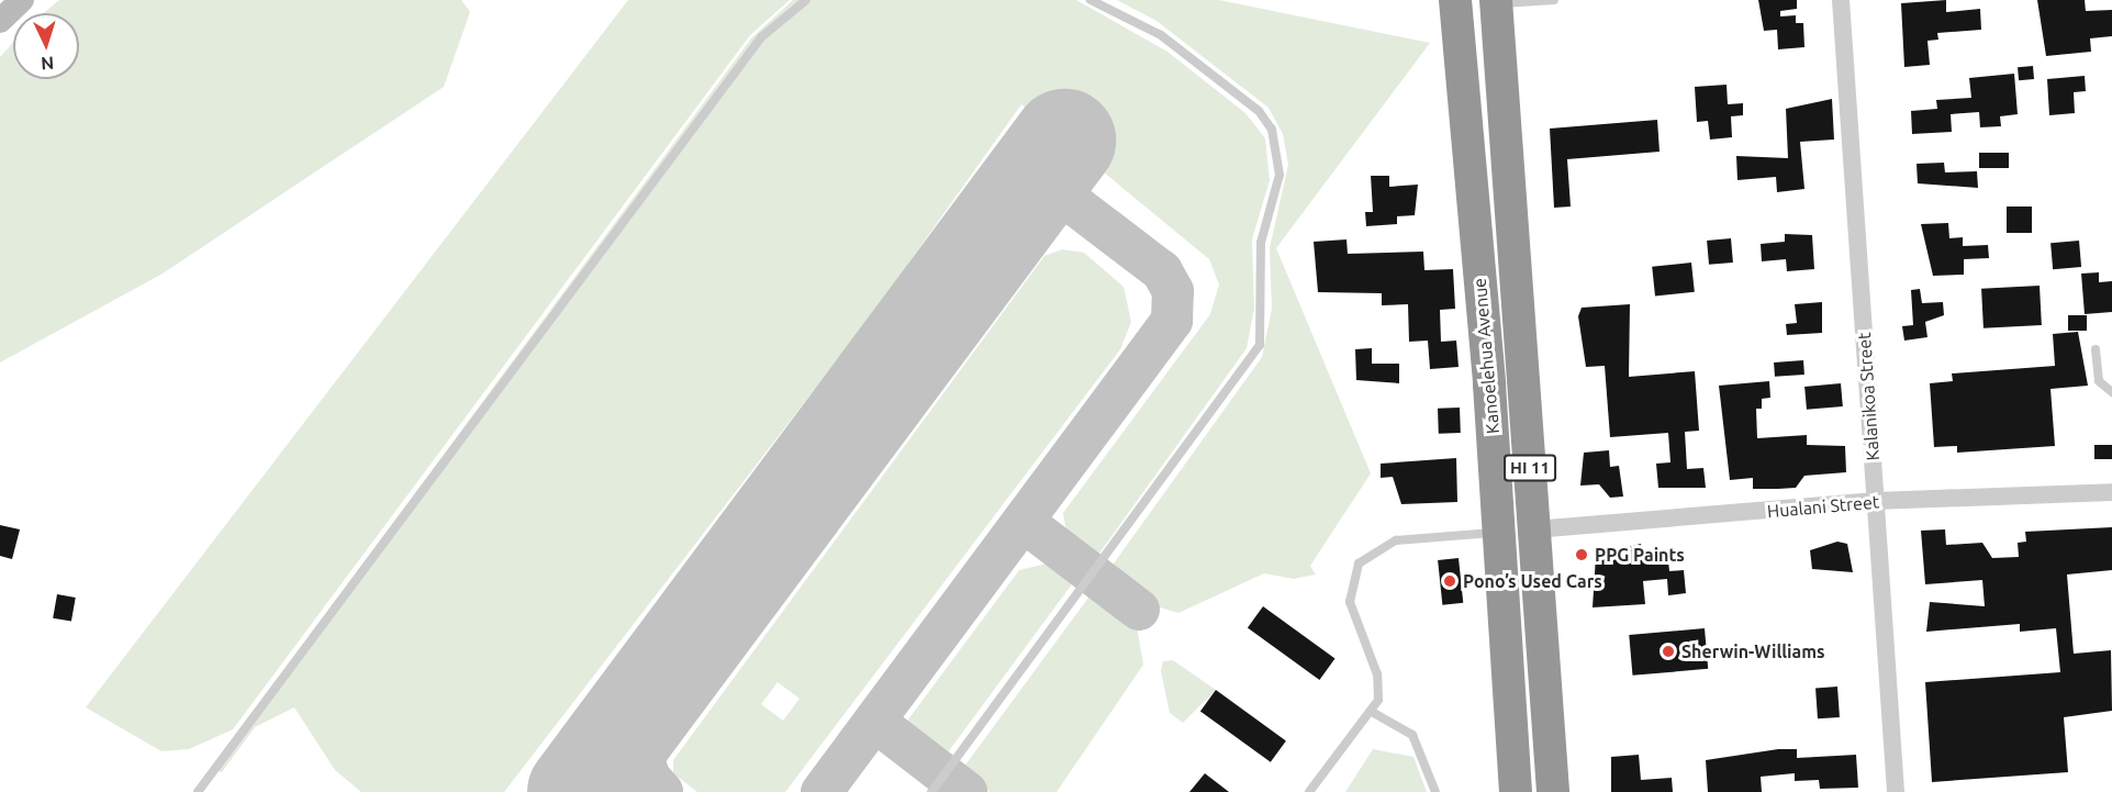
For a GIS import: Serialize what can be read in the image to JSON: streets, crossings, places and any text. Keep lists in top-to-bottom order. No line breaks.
{"streets":{"highway":["Kanoelehua Avenue","HI 11"],"street":["Kalanikoa Street","Hualani Street"]},"crossings":[["Kanoelehua Avenue","Hualani Street"],["Kalanikoa Street","Hualani Street"]],"places":["PPG Paints","Pono’s Used Cars","Sherwin-Williams"],"north":"bottom"}
